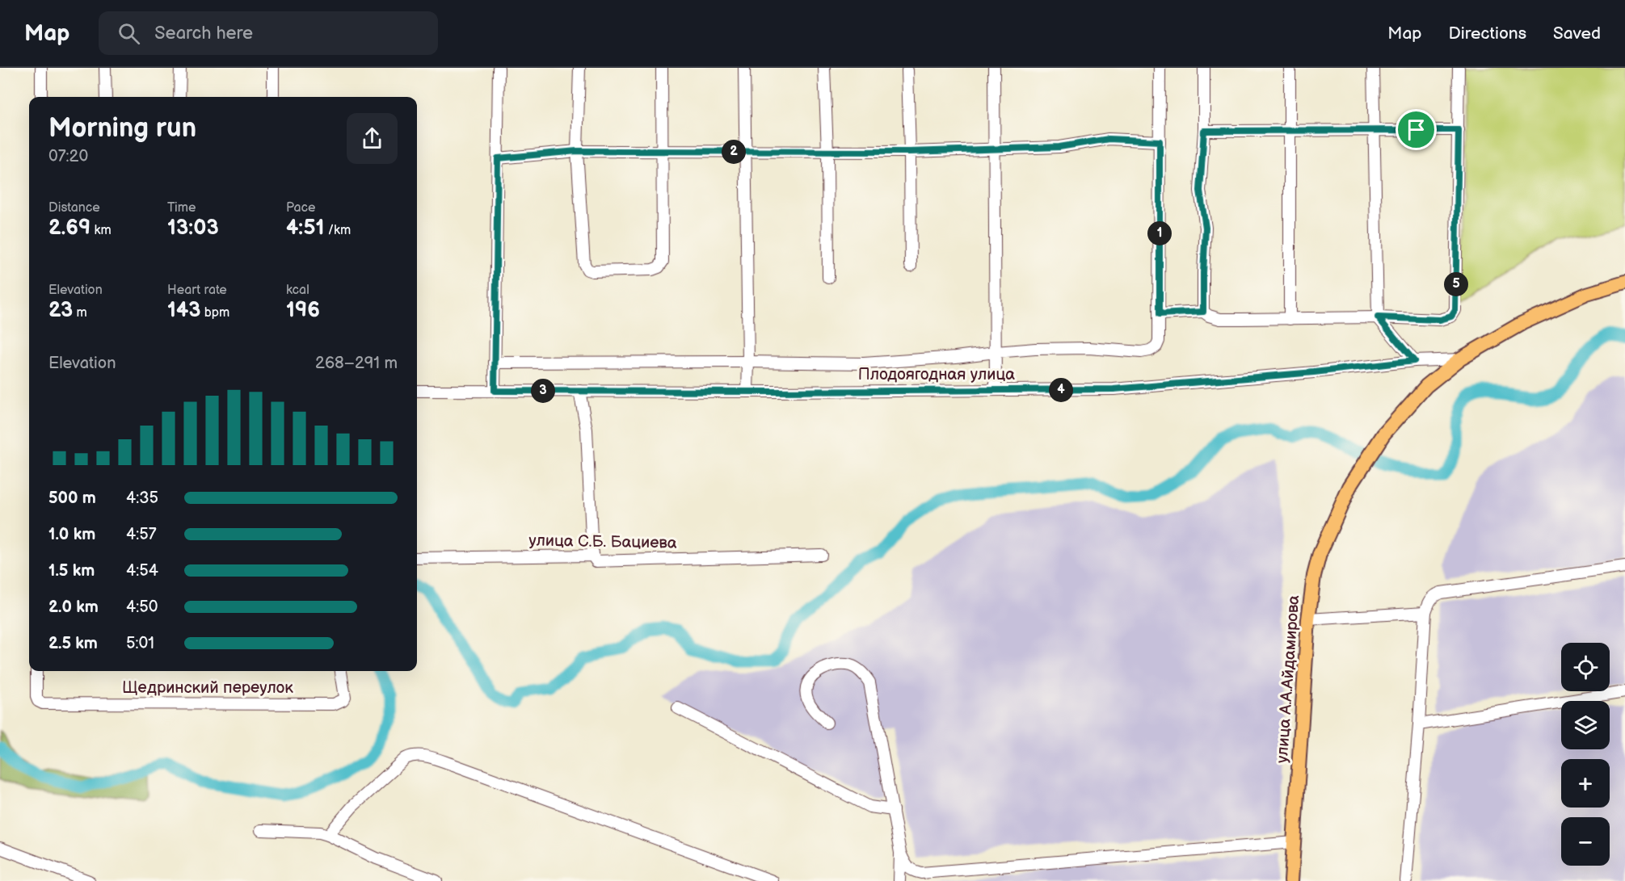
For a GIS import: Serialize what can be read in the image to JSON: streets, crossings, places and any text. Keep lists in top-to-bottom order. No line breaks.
{"streets":{"main road":["улица А.А.Айдамирова"],"street":["Плодоягодная улица","улица С.Б. Бациева","Щедринский переулок"]},"crossings":[["Плодоягодная улица","улица А.А.Айдамирова"]],"page":{"header":"Map","search":"Search here","nav":["Map","Directions","Saved"],"heading":["Morning run","07:20"],"pins":["2","1","5","4","3"],"stats":[["Distance","2.69 km"],["Time","13:03"],["Pace","4:51 /km"],["Elevation","23 m"],["Heart rate","143 bpm"],["kcal","196"]],"chart":["Elevation","268–291 m"],"list":[{"name":"500 m","note":"4:35"},{"name":"1.0 km","note":"4:57"},{"name":"1.5 km","note":"4:54"},{"name":"2.0 km","note":"4:50"},{"name":"2.5 km","note":"5:01"}],"map_buttons":["+","−"]}}
